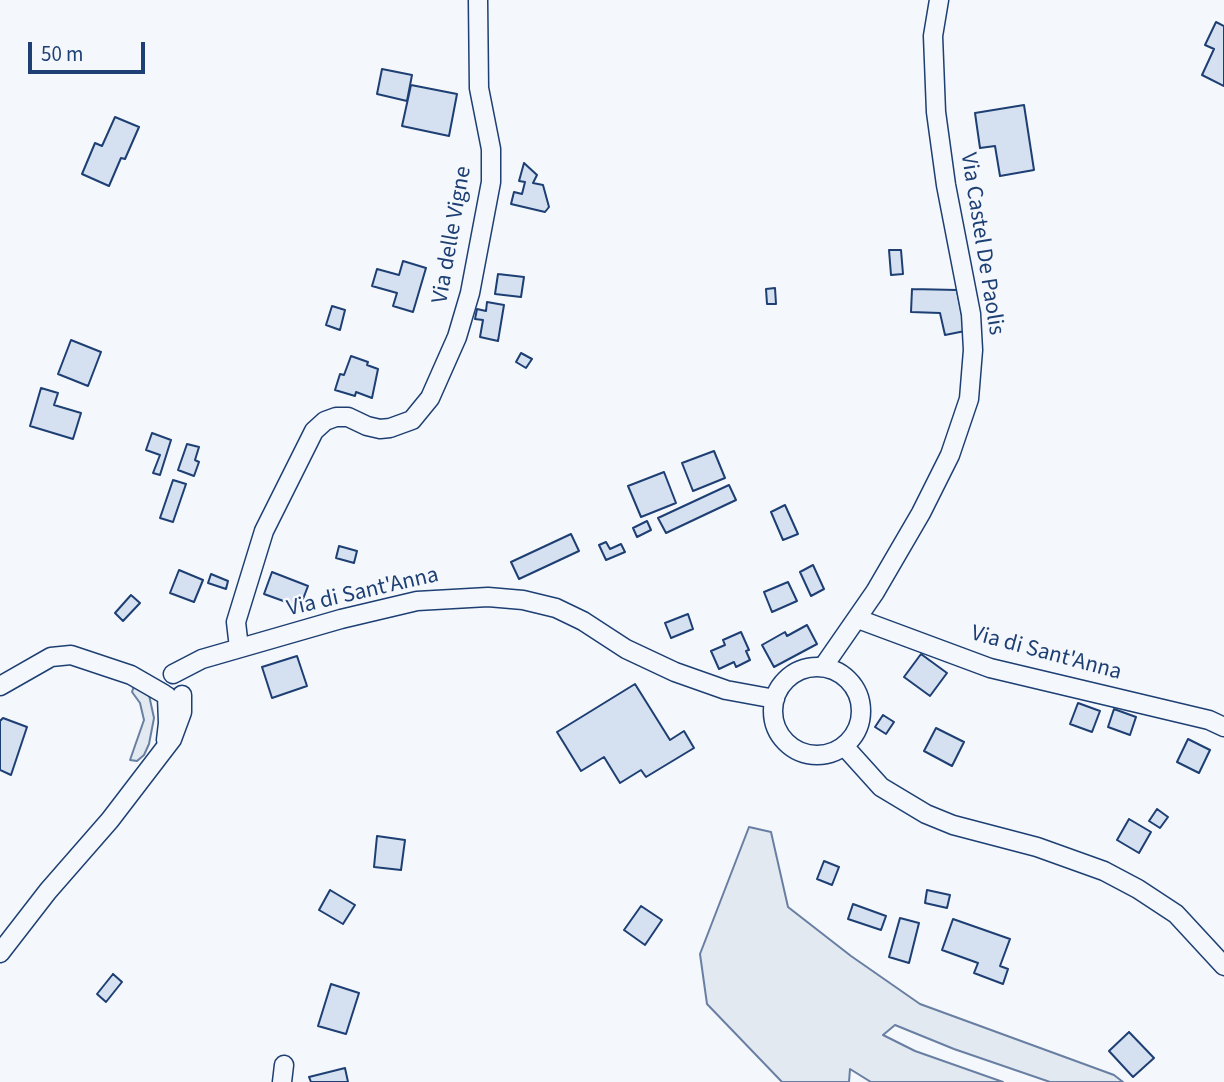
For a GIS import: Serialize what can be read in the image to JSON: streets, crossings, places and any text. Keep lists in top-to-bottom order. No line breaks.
{"streets":{"street":["Via delle Vigne","Via Castel De Paolis","Via di Sant'Anna"]},"crossings":[["Via delle Vigne","Via di Sant'Anna"],["Via Castel De Paolis","Via di Sant'Anna"]],"scale_bar":"50 m"}
